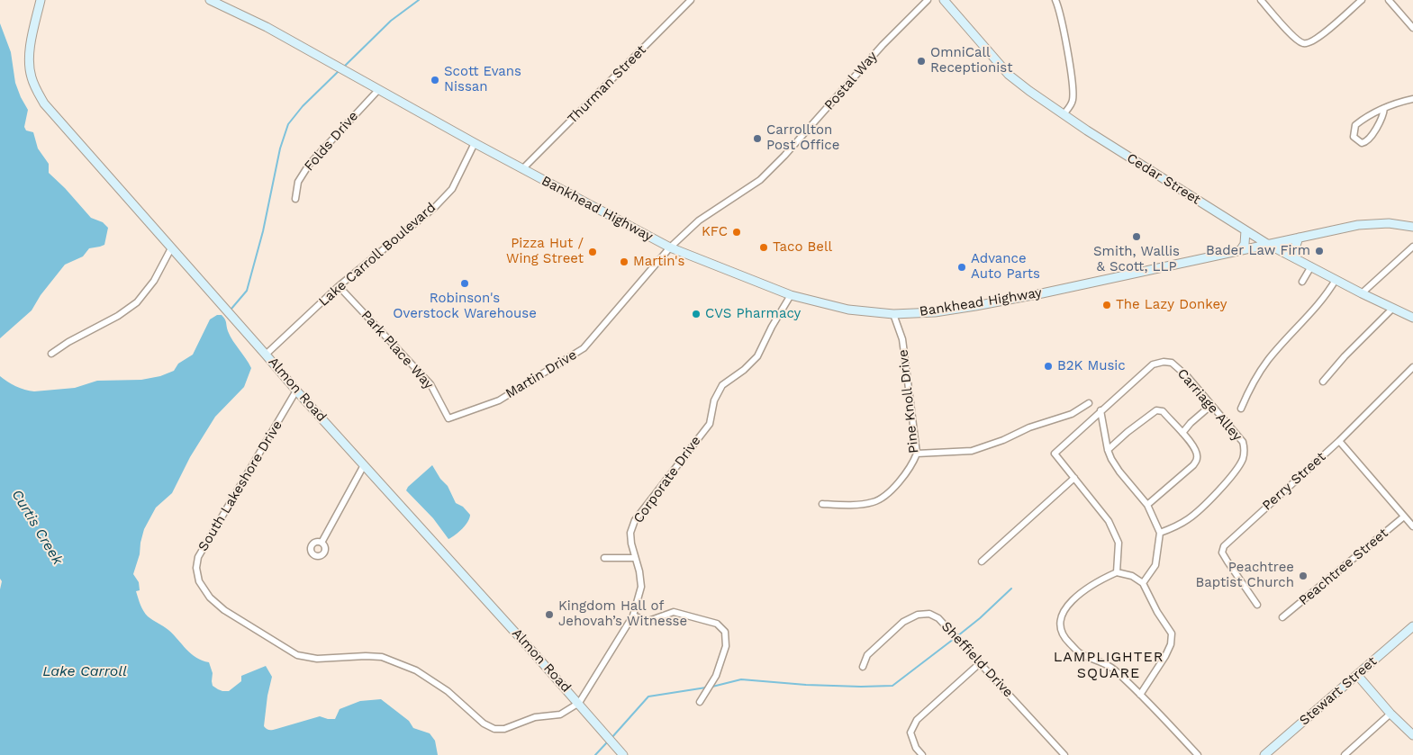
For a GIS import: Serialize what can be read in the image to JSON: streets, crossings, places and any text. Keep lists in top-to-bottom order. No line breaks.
{"streets":{"street":["Postal Way","Thurman Street","Folds Drive","Cedar Street","Bankhead Highway","Lake Carroll Boulevard","Park Place Way","Martin Drive","Almon Road","Pine Knoll Drive","Carriage Alley","Corporate Drive","Perry Street","South Lakeshore Drive","Peachtree Street","Sheffield Drive","Stewart Street"]},"crossings":[["Postal Way","Bankhead Highway"],["Postal Way","Martin Drive"],["Thurman Street","Bankhead Highway"],["Folds Drive","Bankhead Highway"],["Cedar Street","Bankhead Highway"],["Bankhead Highway","Lake Carroll Boulevard"],["Bankhead Highway","Martin Drive"],["Bankhead Highway","Pine Knoll Drive"],["Bankhead Highway","Corporate Drive"],["Lake Carroll Boulevard","Park Place Way"],["Lake Carroll Boulevard","Almon Road"],["Park Place Way","Martin Drive"],["Almon Road","Corporate Drive"],["Almon Road","South Lakeshore Drive"],["Corporate Drive","South Lakeshore Drive"]],"districts":["LAMPLIGHTER SQUARE"],"water":["Curtis Creek","Lake Carroll"],"places":["OmniCall Receptionist","Scott Evans Nissan","Carrollton Post Office","KFC","Smith, Wallis & Scott, LLP","Taco Bell","Bader Law Firm","Pizza Hut / Wing Street","Martin's","Advance Auto Parts","Robinson's Overstock Warehouse","The Lazy Donkey","CVS Pharmacy","B2K Music","Peachtree Baptist Church","Kingdom Hall of Jehovah’s Witnesse"]}
